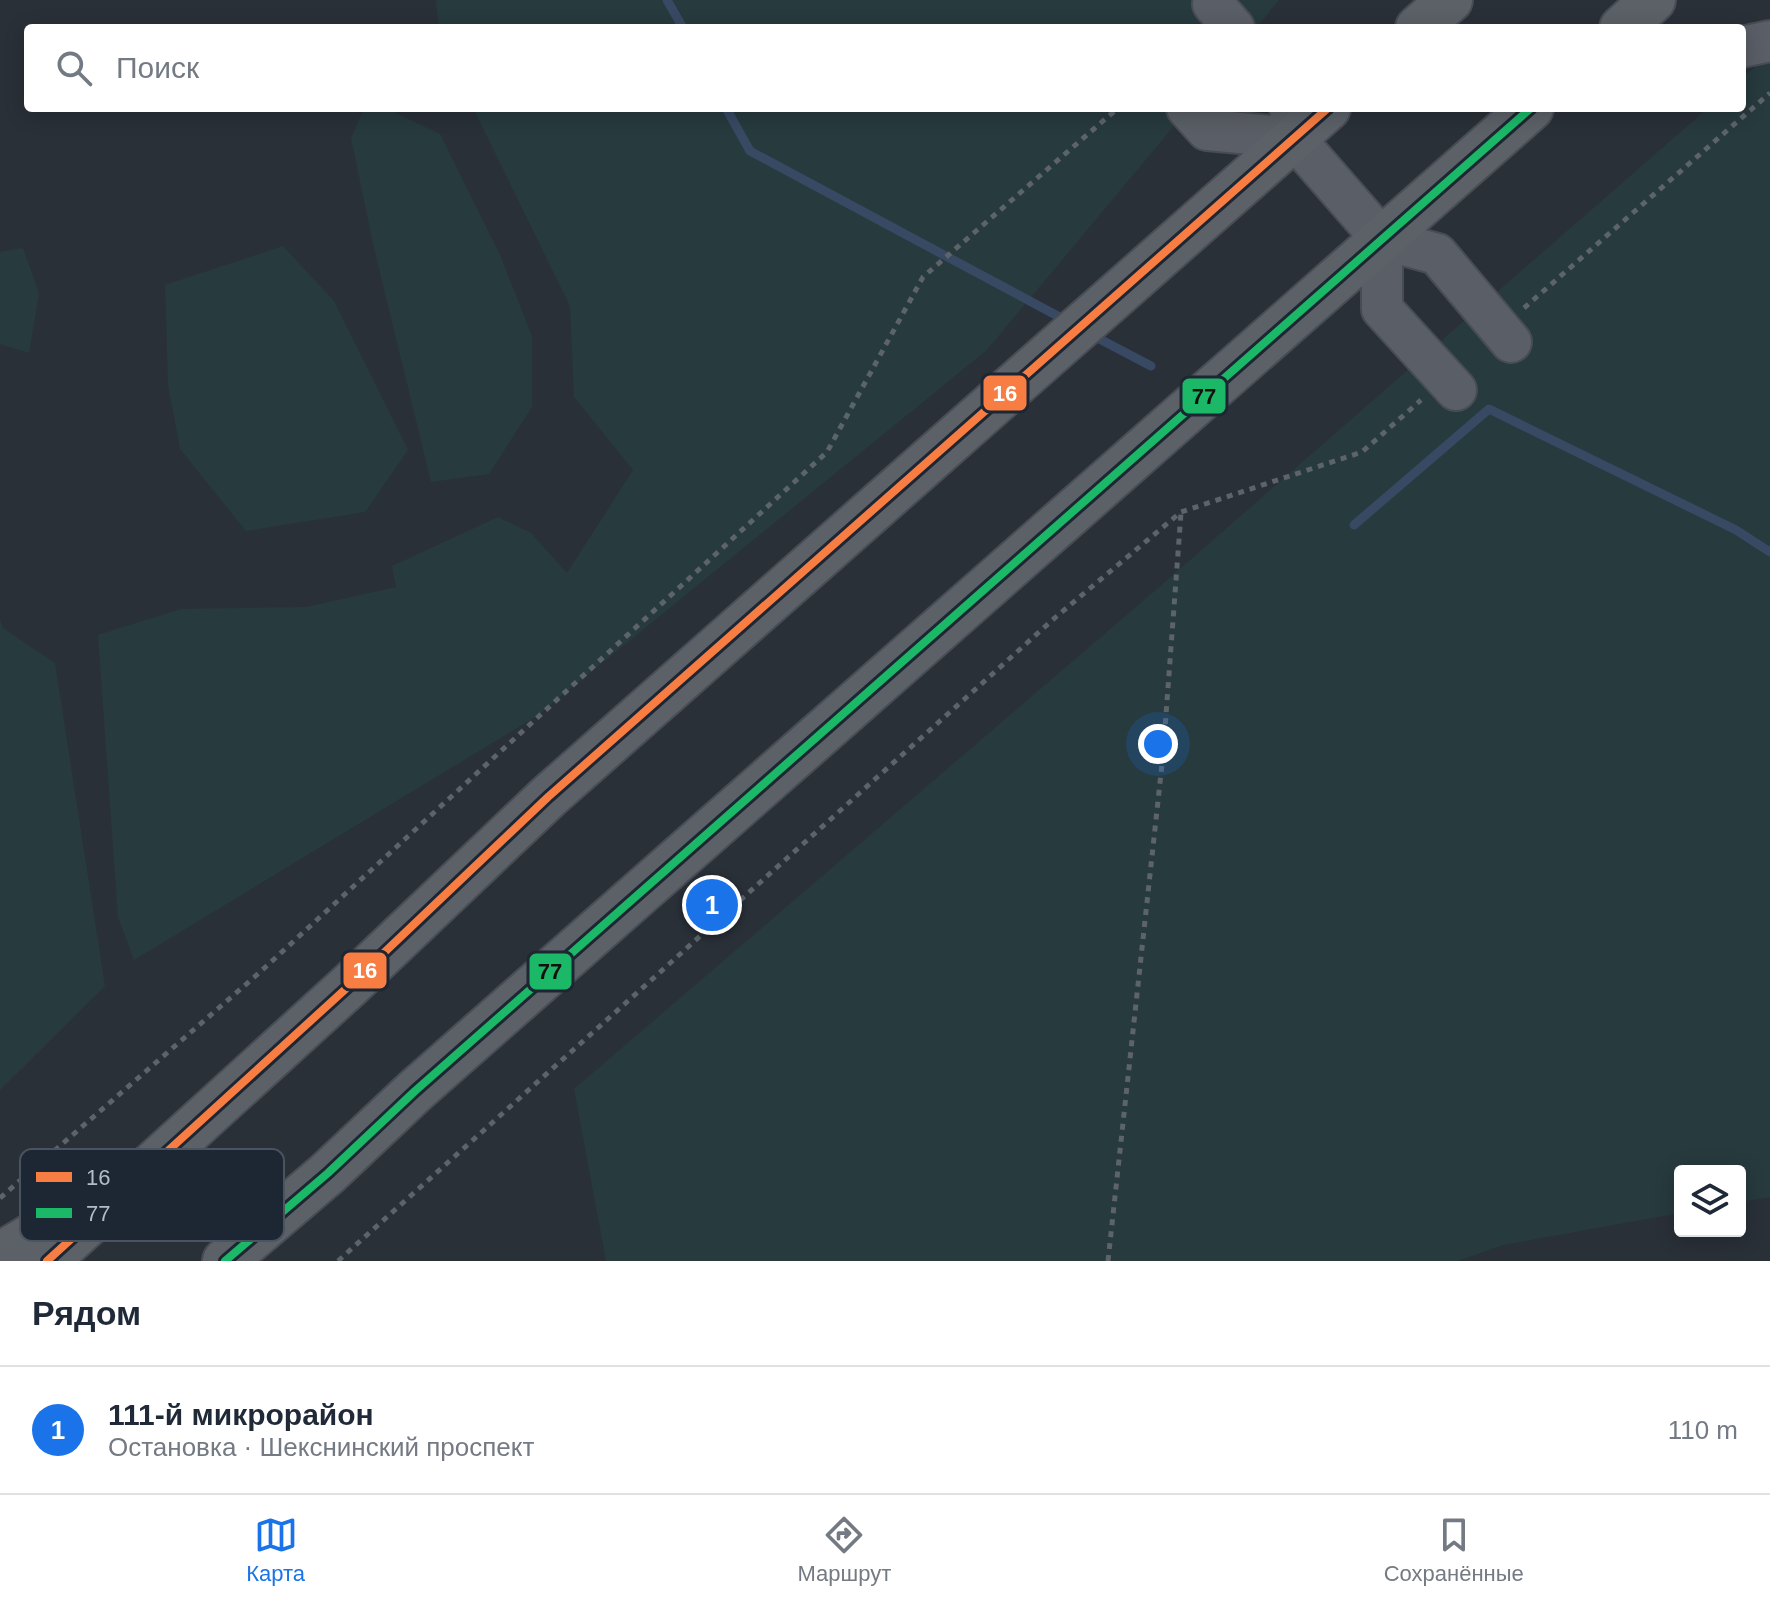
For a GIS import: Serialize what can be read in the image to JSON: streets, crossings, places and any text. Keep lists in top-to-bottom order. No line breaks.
{"lines":["transit line 16","transit line 77"],"legend":["16","77"],"page":{"search":"Поиск","pins":"1","heading":"Рядом","list":[{"mark":"1","name":"111-й микрорайон","note":"Остановка · Шекснинский проспект","value":"110 m"}],"nav":["Карта","Маршрут","Сохранённые"]}}
